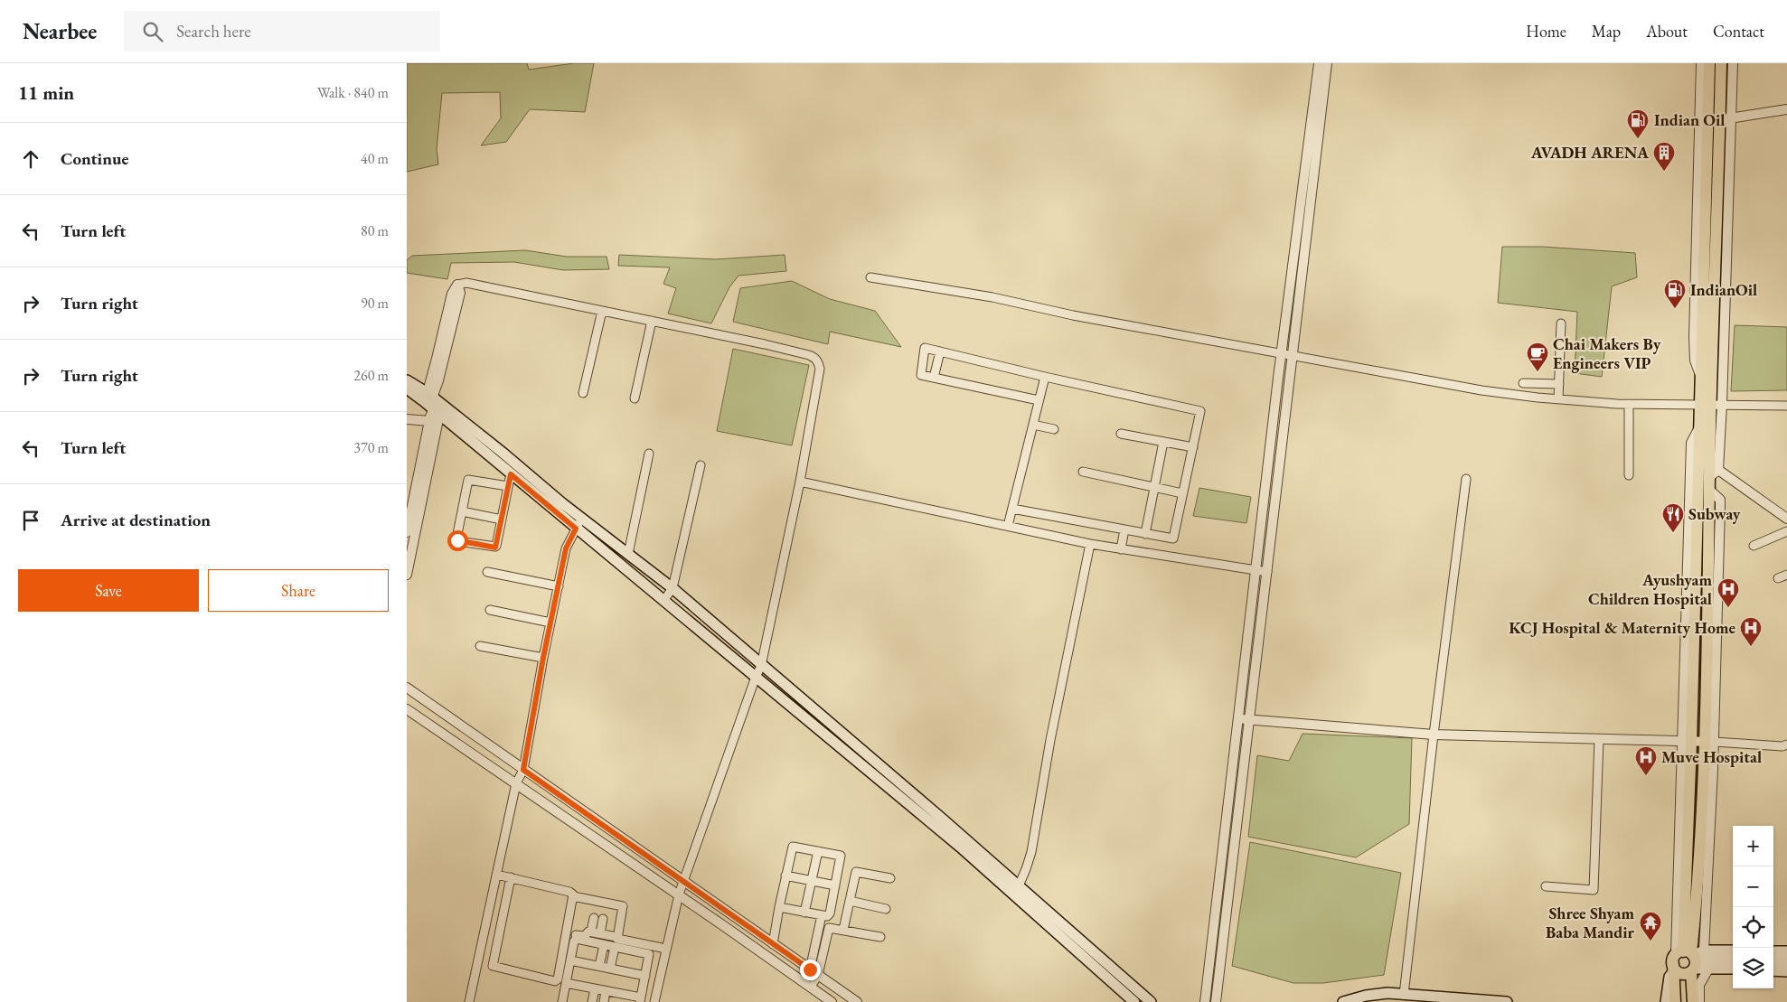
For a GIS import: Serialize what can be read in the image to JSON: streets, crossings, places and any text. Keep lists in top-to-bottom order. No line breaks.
{"places":{"fuel station":["Indian Oil","IndianOil"],"building":["AVADH ARENA"],"cafe":["Chai Makers By Engineers VIP"],"restaurant":["Subway"],"hospital":["Ayushyam Children Hospital","KCJ Hospital & Maternity Home","Muve Hospital"],"temple":["Shree Shyam Baba Mandir"]},"page":{"header":"Nearbee","search":"Search here","nav":["Home","Map","About","Contact"],"heading":["11 min","Walk · 840 m"],"list":[["Continue","40 m"],["Turn left","80 m"],["Turn right","90 m"],["Turn right","260 m"],["Turn left","370 m"],"Arrive at destination"],"buttons":["Save","Share"],"map_buttons":["+","−"]}}
